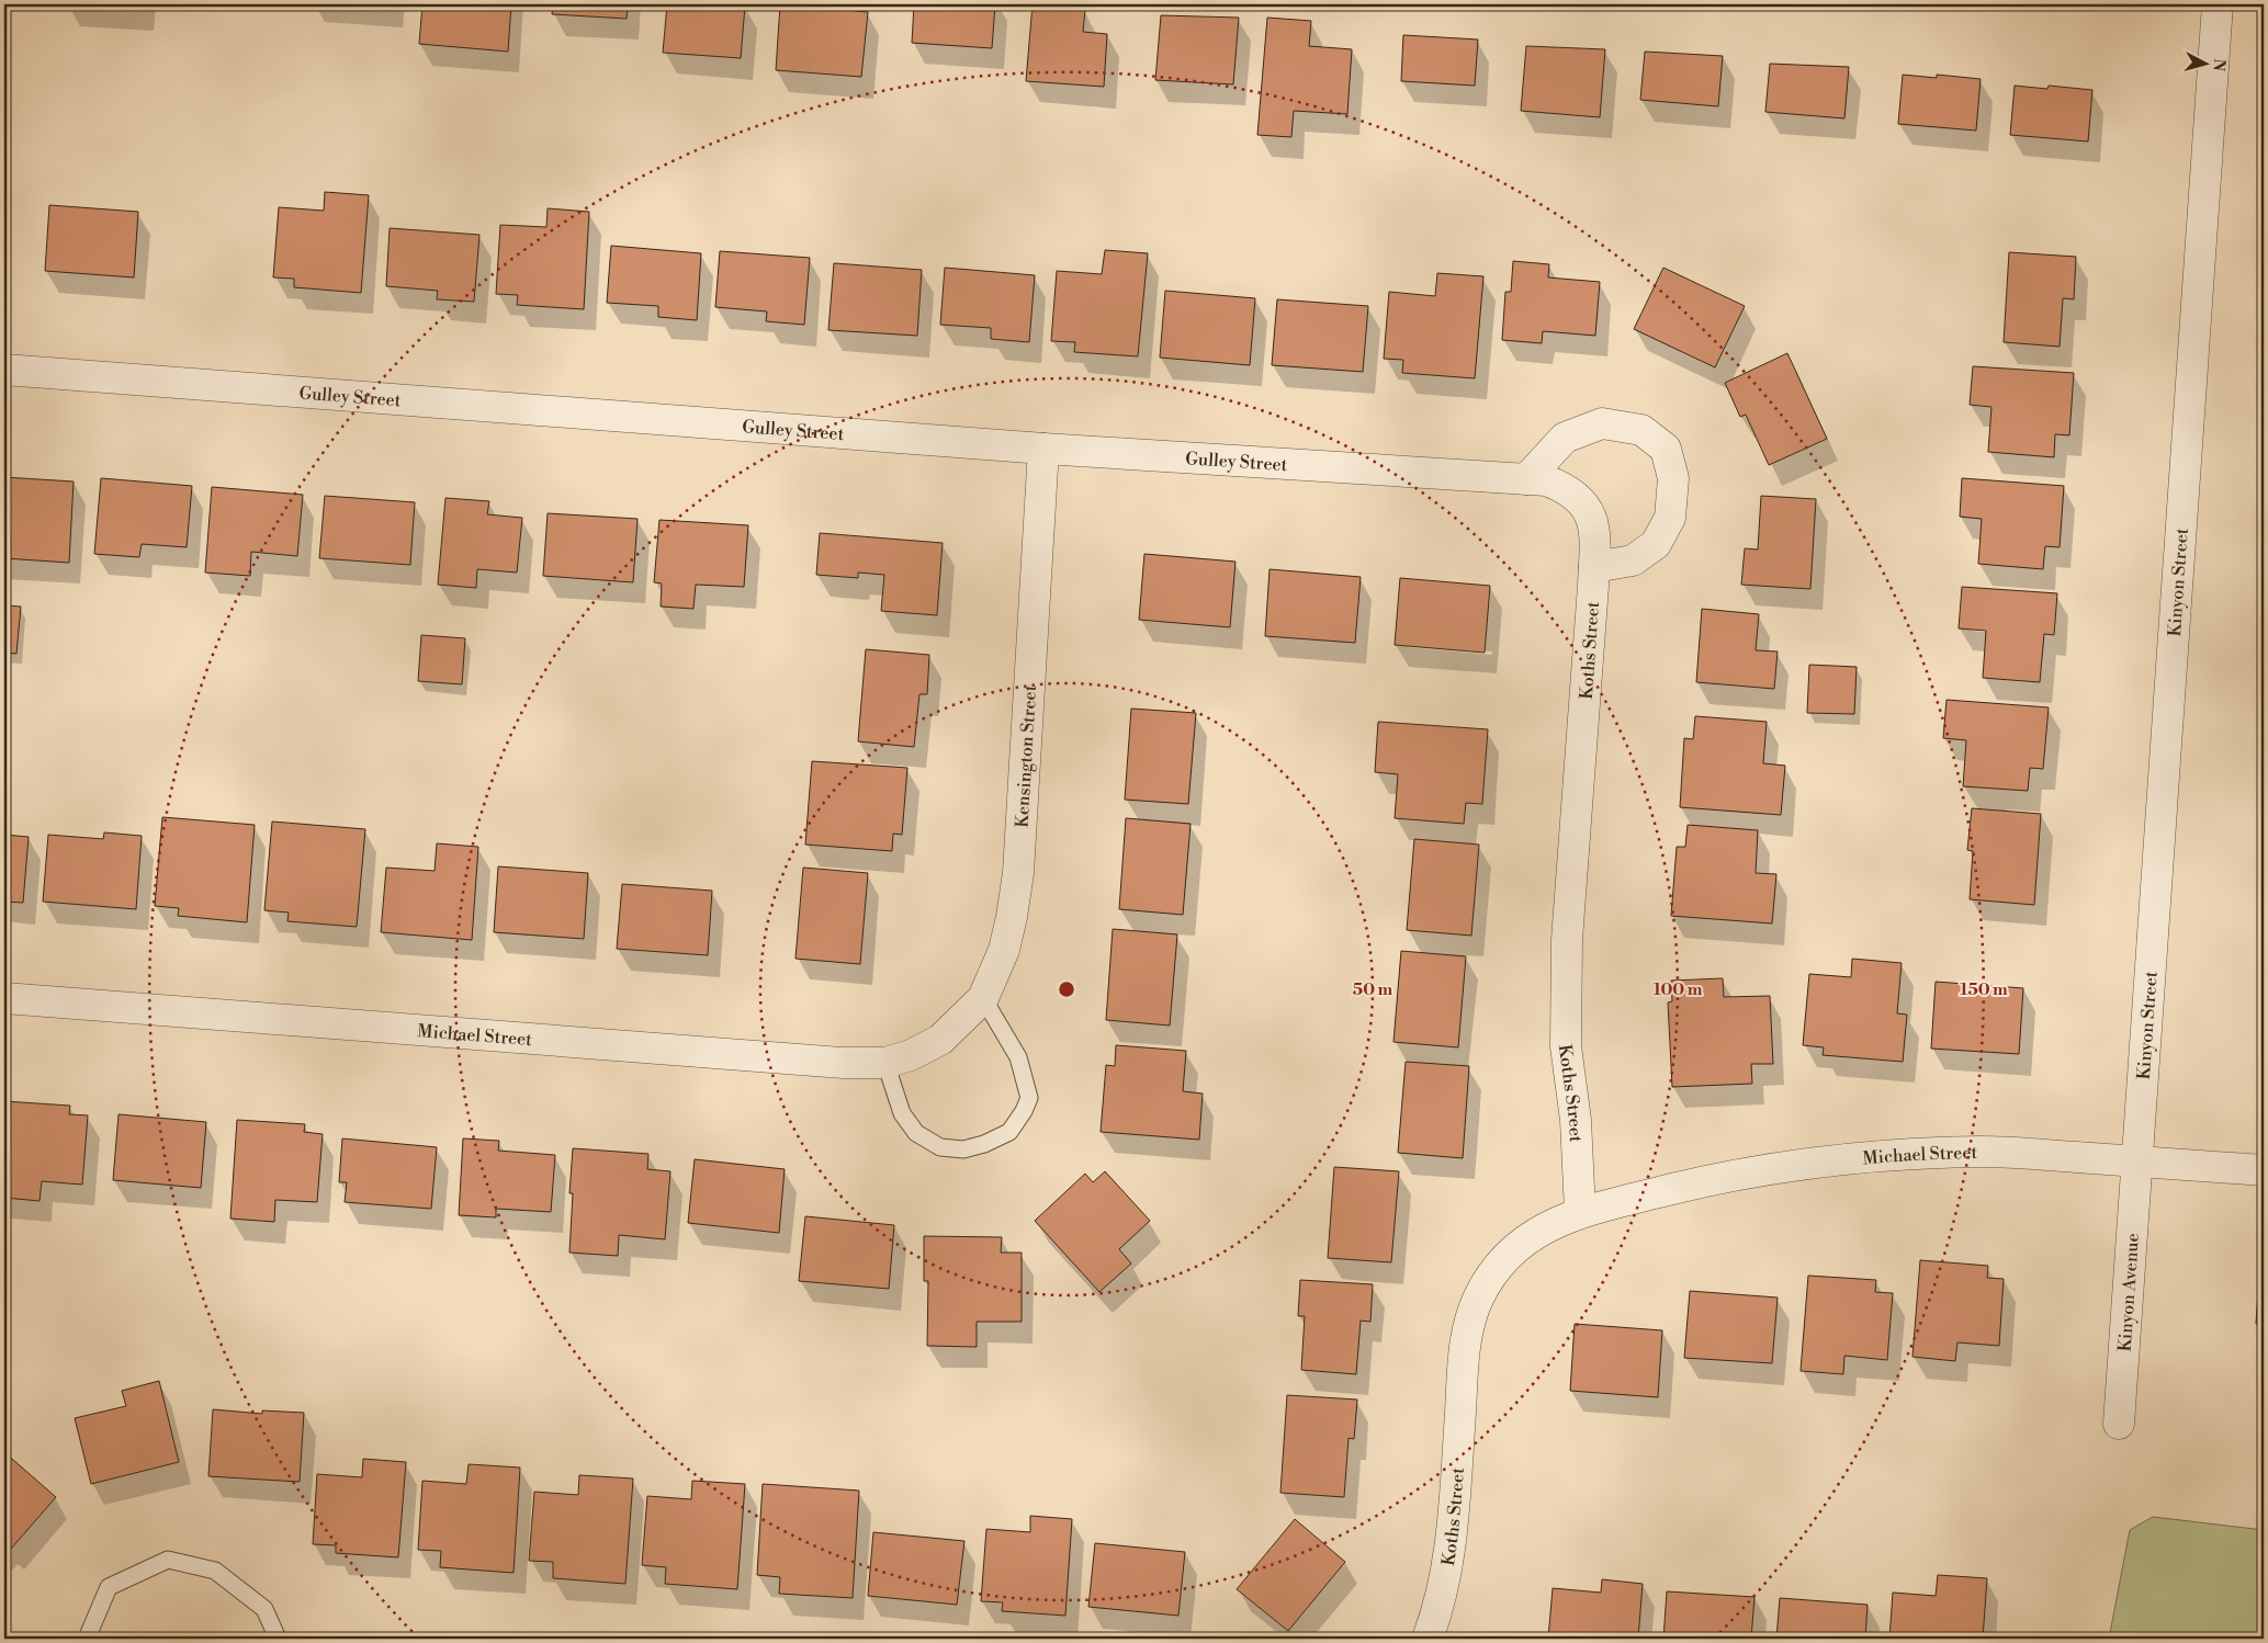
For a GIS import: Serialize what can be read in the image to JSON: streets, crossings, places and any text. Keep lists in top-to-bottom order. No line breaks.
{"streets":{"street":["Gulley Street","Kinyon Street","Koths Street","Kensington Street","Michael Street","Kinyon Avenue"]},"crossings":[["Gulley Street","Koths Street"],["Gulley Street","Kensington Street"],["Kinyon Street","Michael Street"],["Kinyon Street","Kinyon Avenue"],["Koths Street","Michael Street"],["Kensington Street","Michael Street"],["Michael Street","Kinyon Avenue"]],"north":"right","rings":["50 m","100 m","150 m"]}
